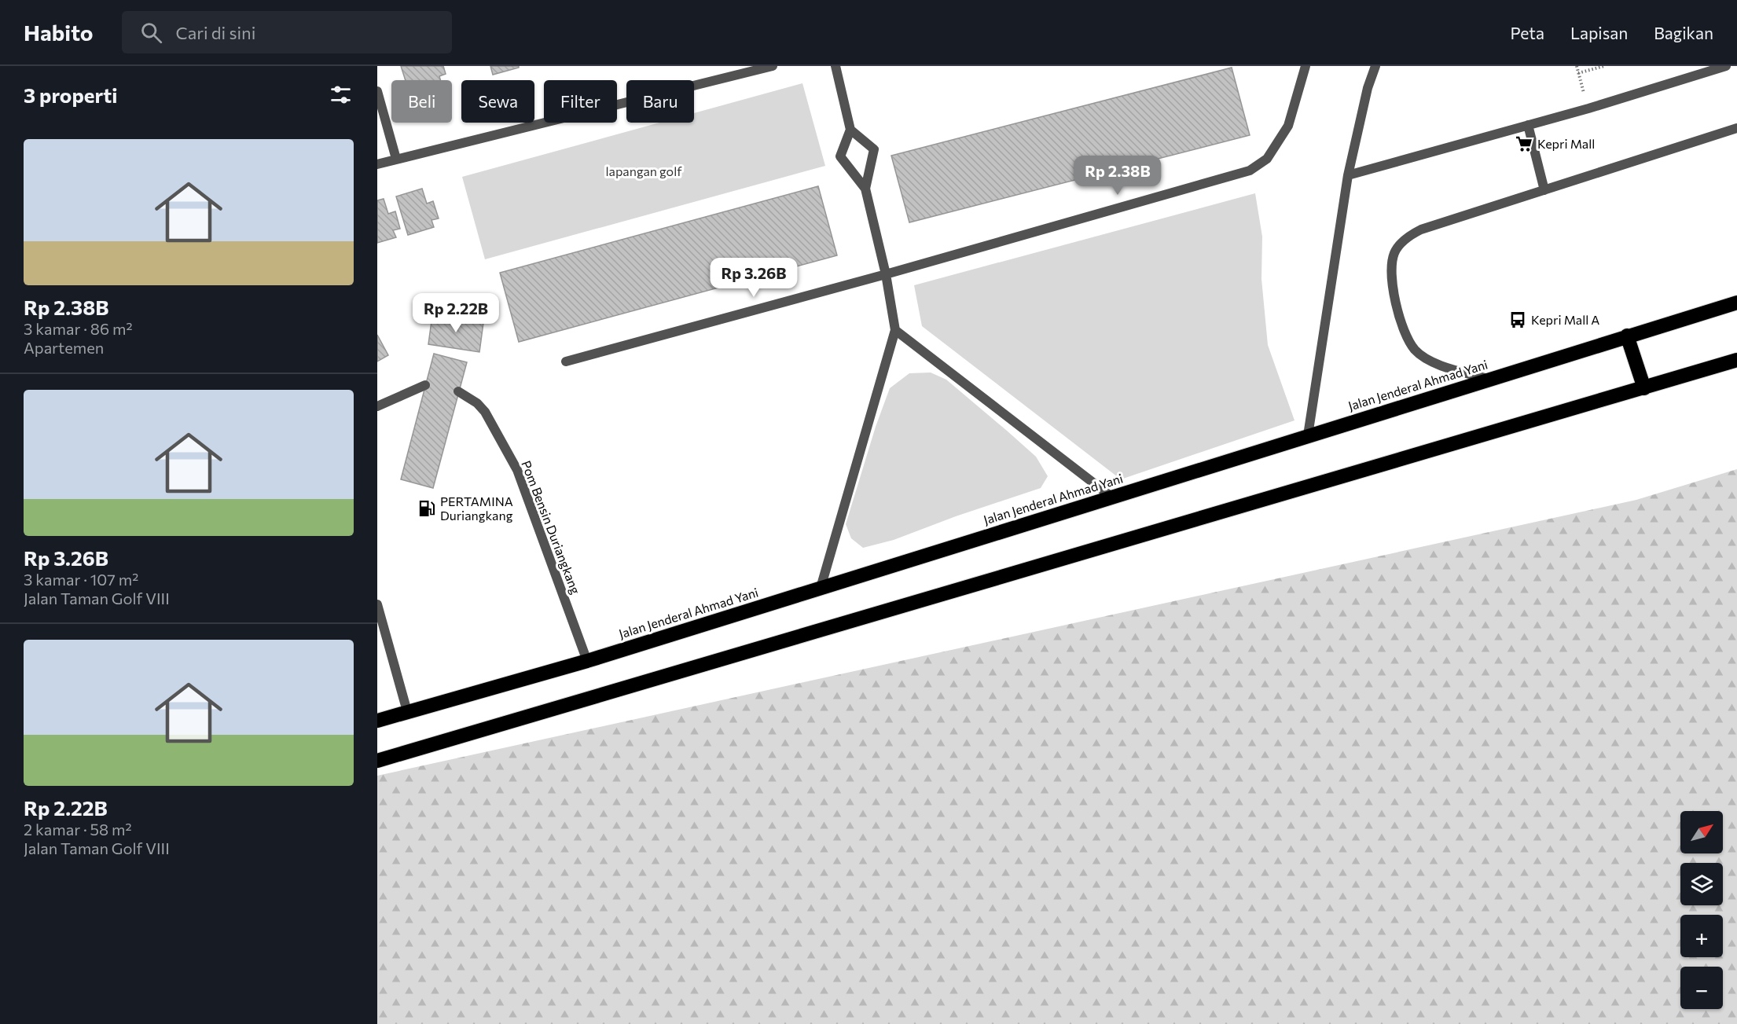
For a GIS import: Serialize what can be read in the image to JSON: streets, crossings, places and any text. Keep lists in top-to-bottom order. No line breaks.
{"streets":{"highway":["Jalan Jenderal Ahmad Yani"],"street":["Pom Bensin Duriangkang"]},"crossings":[["Jalan Jenderal Ahmad Yani","Pom Bensin Duriangkang"]],"parks":["lapangan golf"],"places":{"supermarket":["Kepri Mall"],"bus stop":["Kepri Mall A"],"fuel station":["PERTAMINA Duriangkang"]},"north":"top right","page":{"header":"Habito","search":"Cari di sini","nav":["Peta","Lapisan","Bagikan"],"heading":"3 properti","chip":["Beli","Sewa","Filter","Baru"],"list":[{"name":"Rp 2.38B","note":"3 kamar · 86 m² · Apartemen"},{"name":"Rp 3.26B","note":"3 kamar · 107 m² · Jalan Taman Golf VIII"},{"name":"Rp 2.22B","note":"2 kamar · 58 m² · Jalan Taman Golf VIII"}],"price":["Rp 2.38B","Rp 3.26B","Rp 2.22B"],"map_buttons":["+","−"]}}
